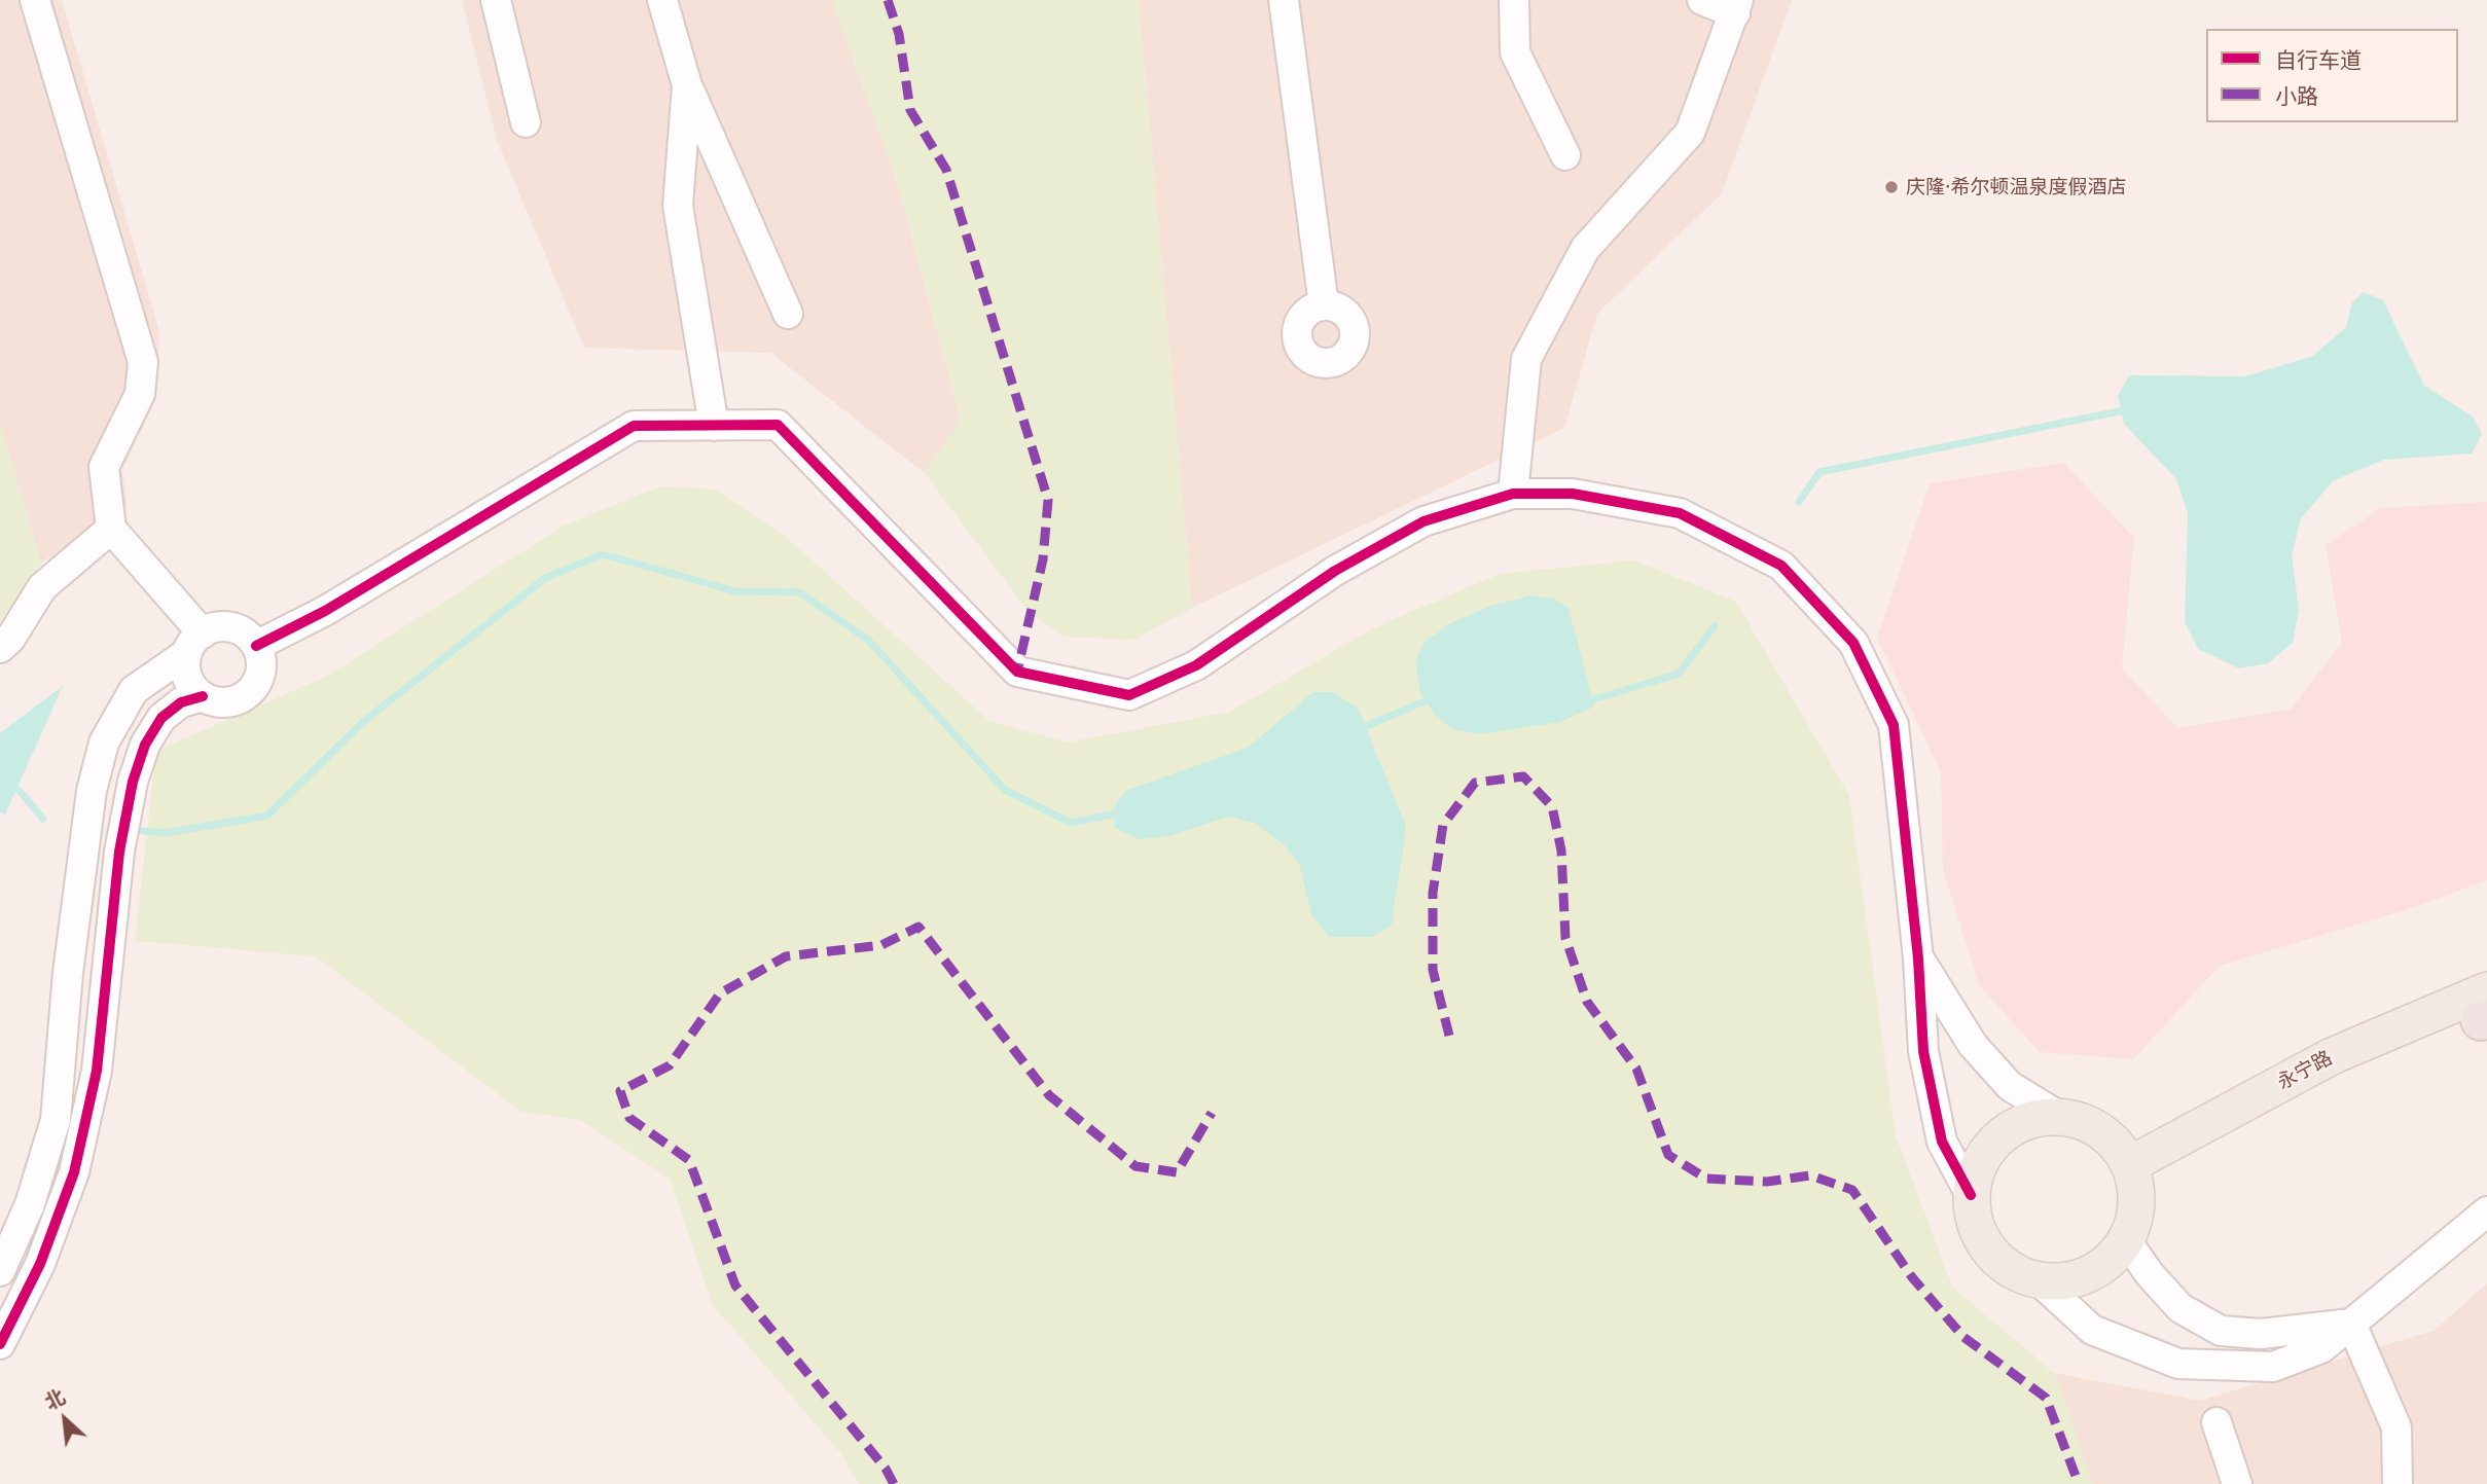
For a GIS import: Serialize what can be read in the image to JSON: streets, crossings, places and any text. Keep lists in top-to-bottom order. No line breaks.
{"streets":{"main road":["永宁路"]},"places":["庆隆·希尔顿温泉度假酒店"],"legend":["自行车道","小路"],"north":"top left"}
